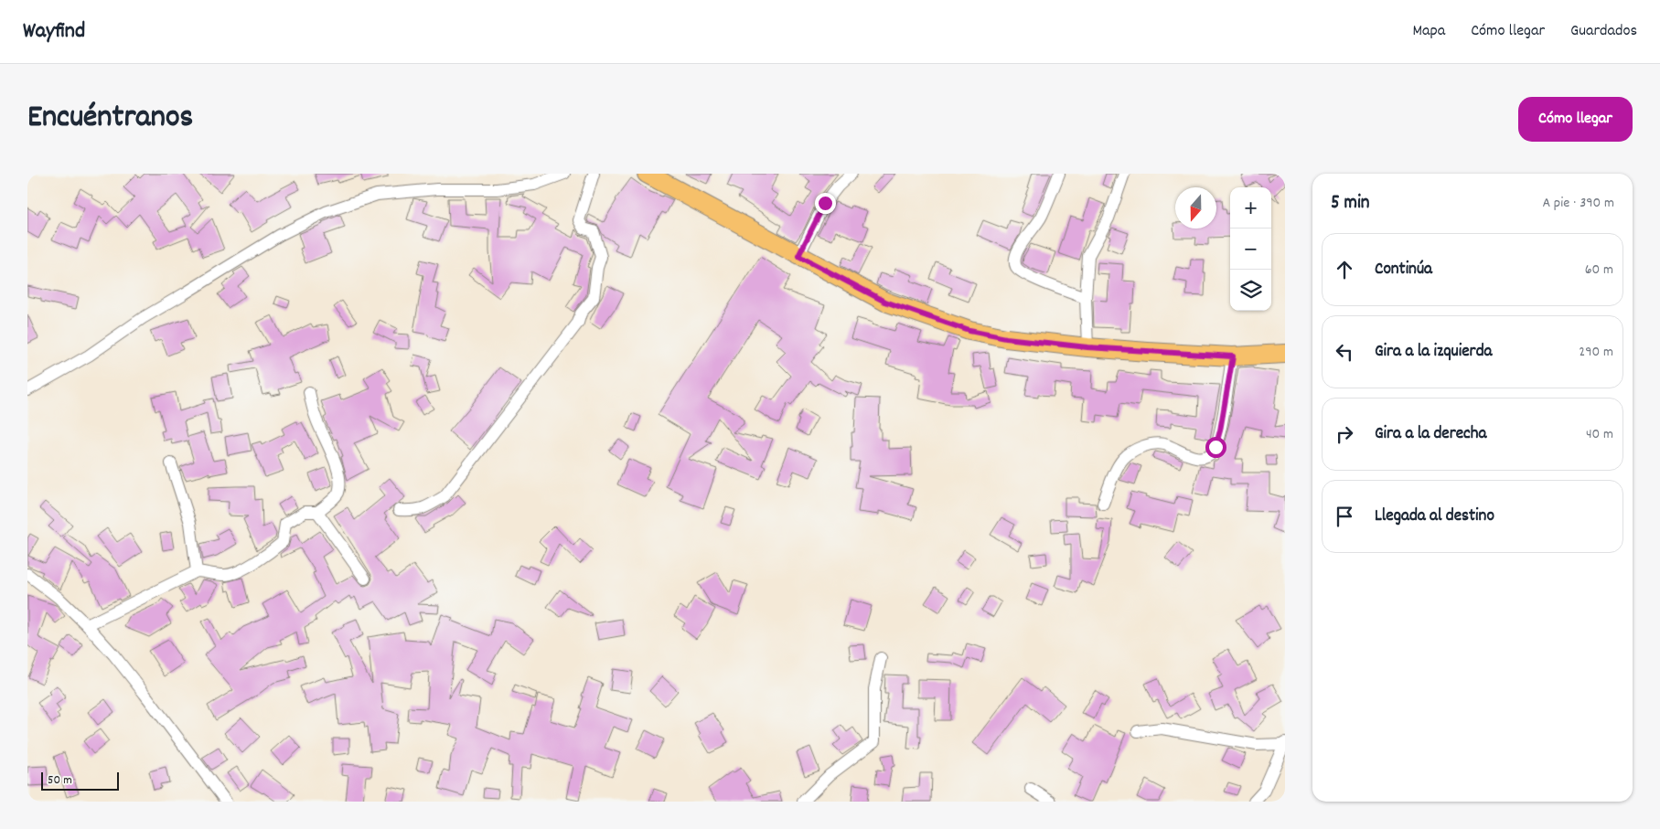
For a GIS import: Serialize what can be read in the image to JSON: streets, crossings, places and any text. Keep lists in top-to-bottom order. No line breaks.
{"scale_bar":"50 m","north":"bottom","page":{"header":"Wayfind","nav":["Mapa","Cómo llegar","Guardados"],"title":"Encuéntranos","buttons":"Cómo llegar","heading":["5 min","A pie · 390 m"],"map_buttons":["+","−"],"list":[["Continúa","60 m"],["Gira a la izquierda","290 m"],["Gira a la derecha","40 m"],"Llegada al destino"],"scale":"50 m"}}
